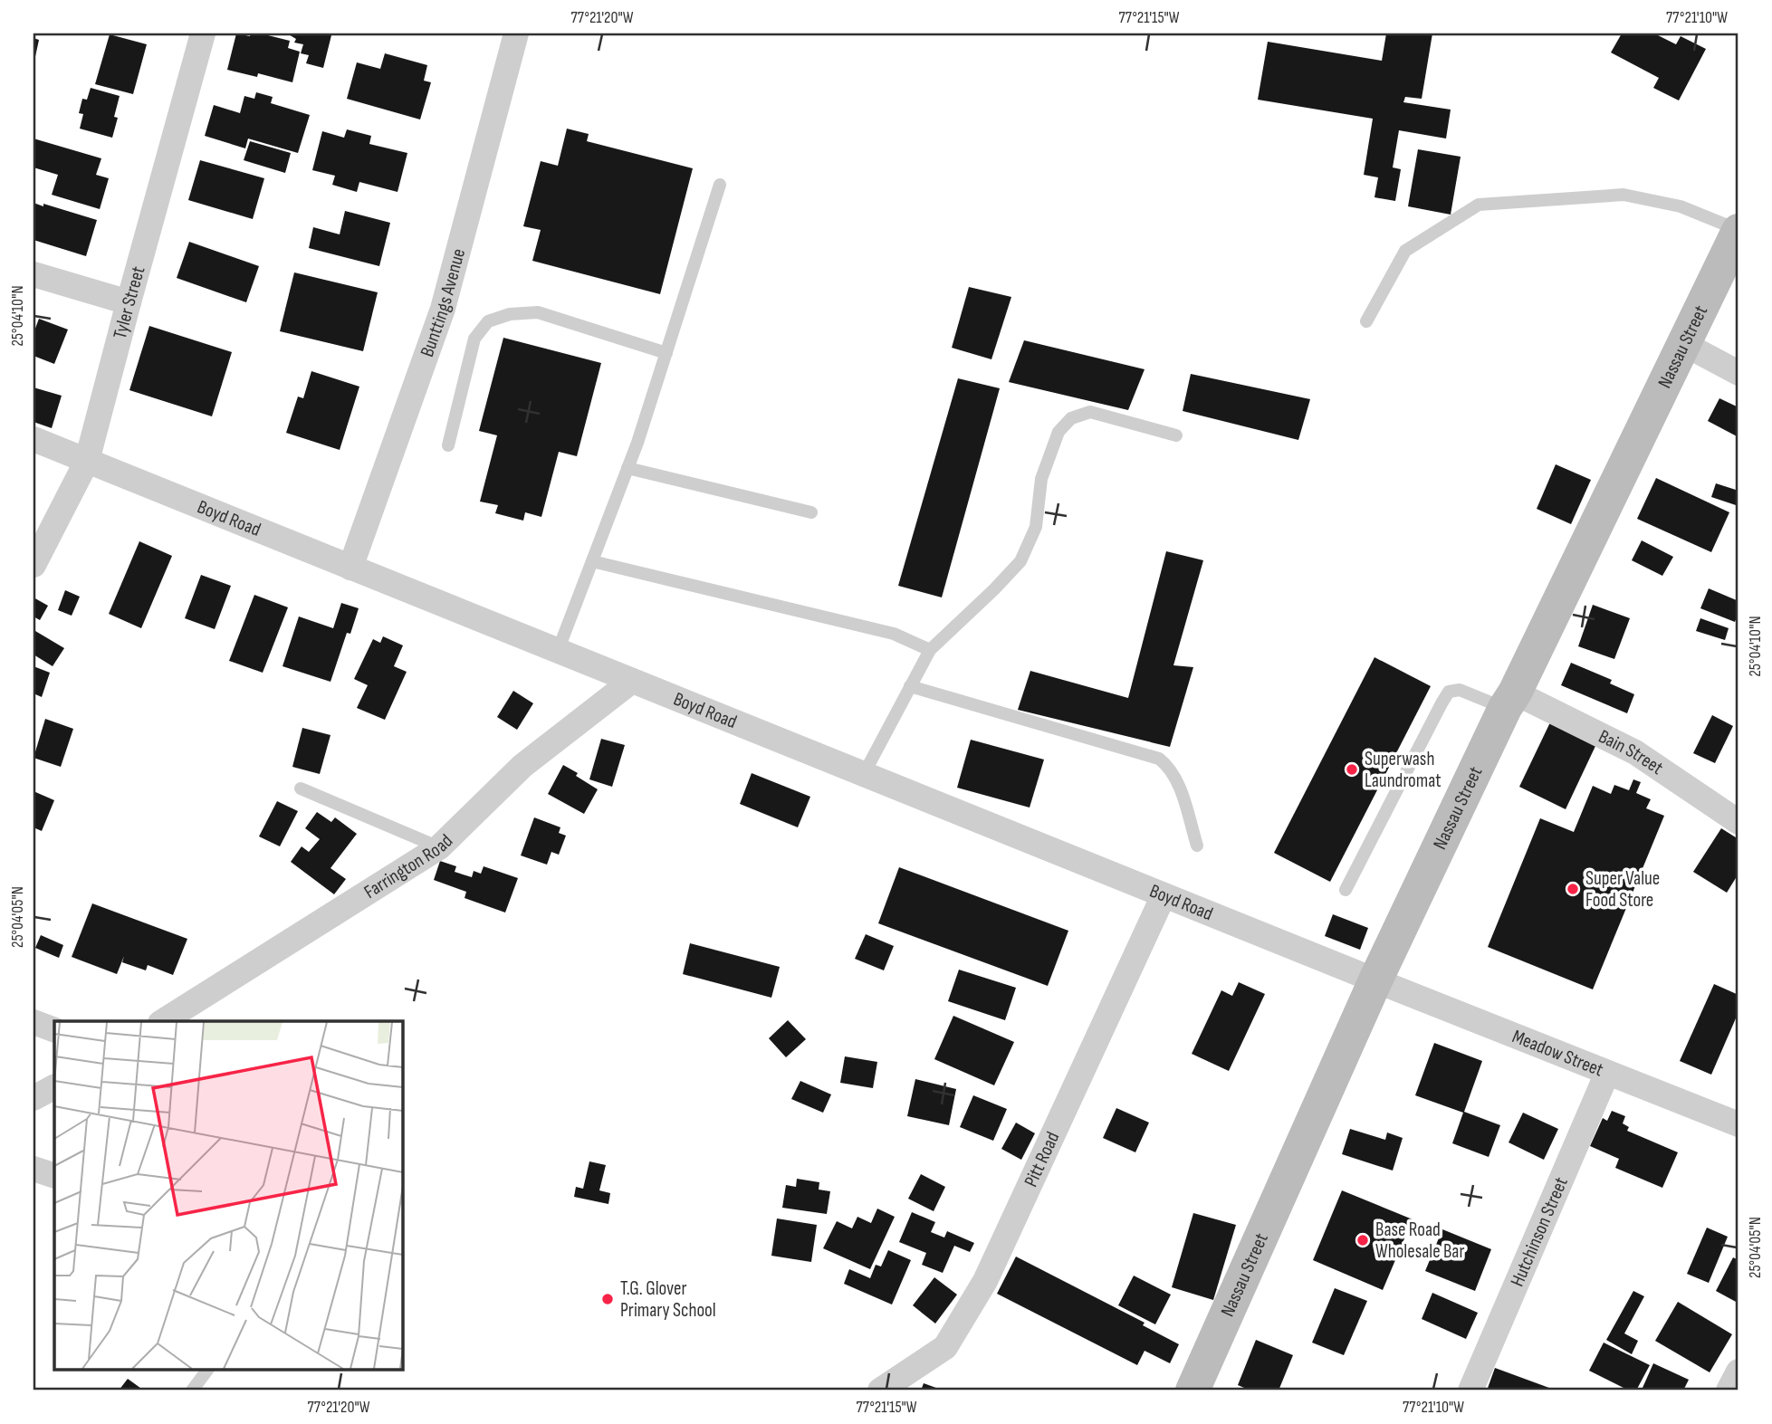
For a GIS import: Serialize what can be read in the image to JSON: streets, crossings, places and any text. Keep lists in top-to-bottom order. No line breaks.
{"streets":{"main road":["Nassau Street"],"street":["Tyler Street","Bunttings Avenue","Boyd Road","Bain Street","Farrington Road","Meadow Street","Pitt Road","Hutchinson Street"]},"crossings":[["Tyler Street","Boyd Road"],["Bunttings Avenue","Boyd Road"],["Nassau Street","Boyd Road"],["Nassau Street","Bain Street"],["Nassau Street","Meadow Street"],["Boyd Road","Farrington Road"],["Boyd Road","Meadow Street"],["Boyd Road","Pitt Road"],["Meadow Street","Hutchinson Street"]],"places":["Superwash Laundromat","Super Value Food Store","Base Road Wholesale Bar","T.G. Glover Primary School"],"coordinates":["77°21'20\"W","77°21'15\"W","77°21'10\"W","25°04'10\"N","25°04'05\"N"]}
